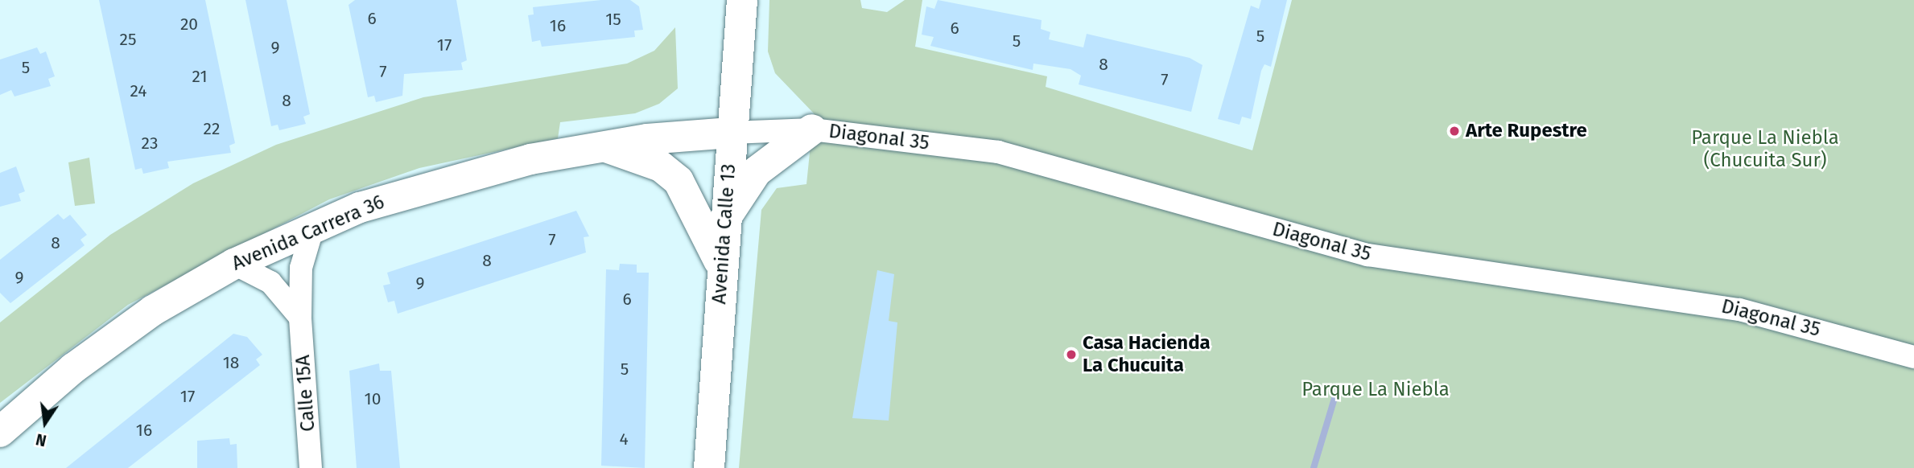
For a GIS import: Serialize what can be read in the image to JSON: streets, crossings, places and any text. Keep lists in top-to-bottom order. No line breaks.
{"streets":{"main road":["Avenida Carrera 36","Avenida Calle 13"],"street":["Diagonal 35","Calle 15A"]},"crossings":[["Diagonal 35","Avenida Carrera 36"],["Diagonal 35","Avenida Calle 13"],["Avenida Carrera 36","Avenida Calle 13"],["Avenida Carrera 36","Calle 15A"]],"parks":["Parque La Niebla (Chucuita Sur)","Parque La Niebla"],"places":["Arte Rupestre","Casa Hacienda La Chucuita"],"house_numbers":["6","15","20","16","6","5","25","5","17","9","8","5","7","21","7","24","8","22","23","7","8","8","9","9","6","18","5","17","10","16","4"],"north":"bottom"}
